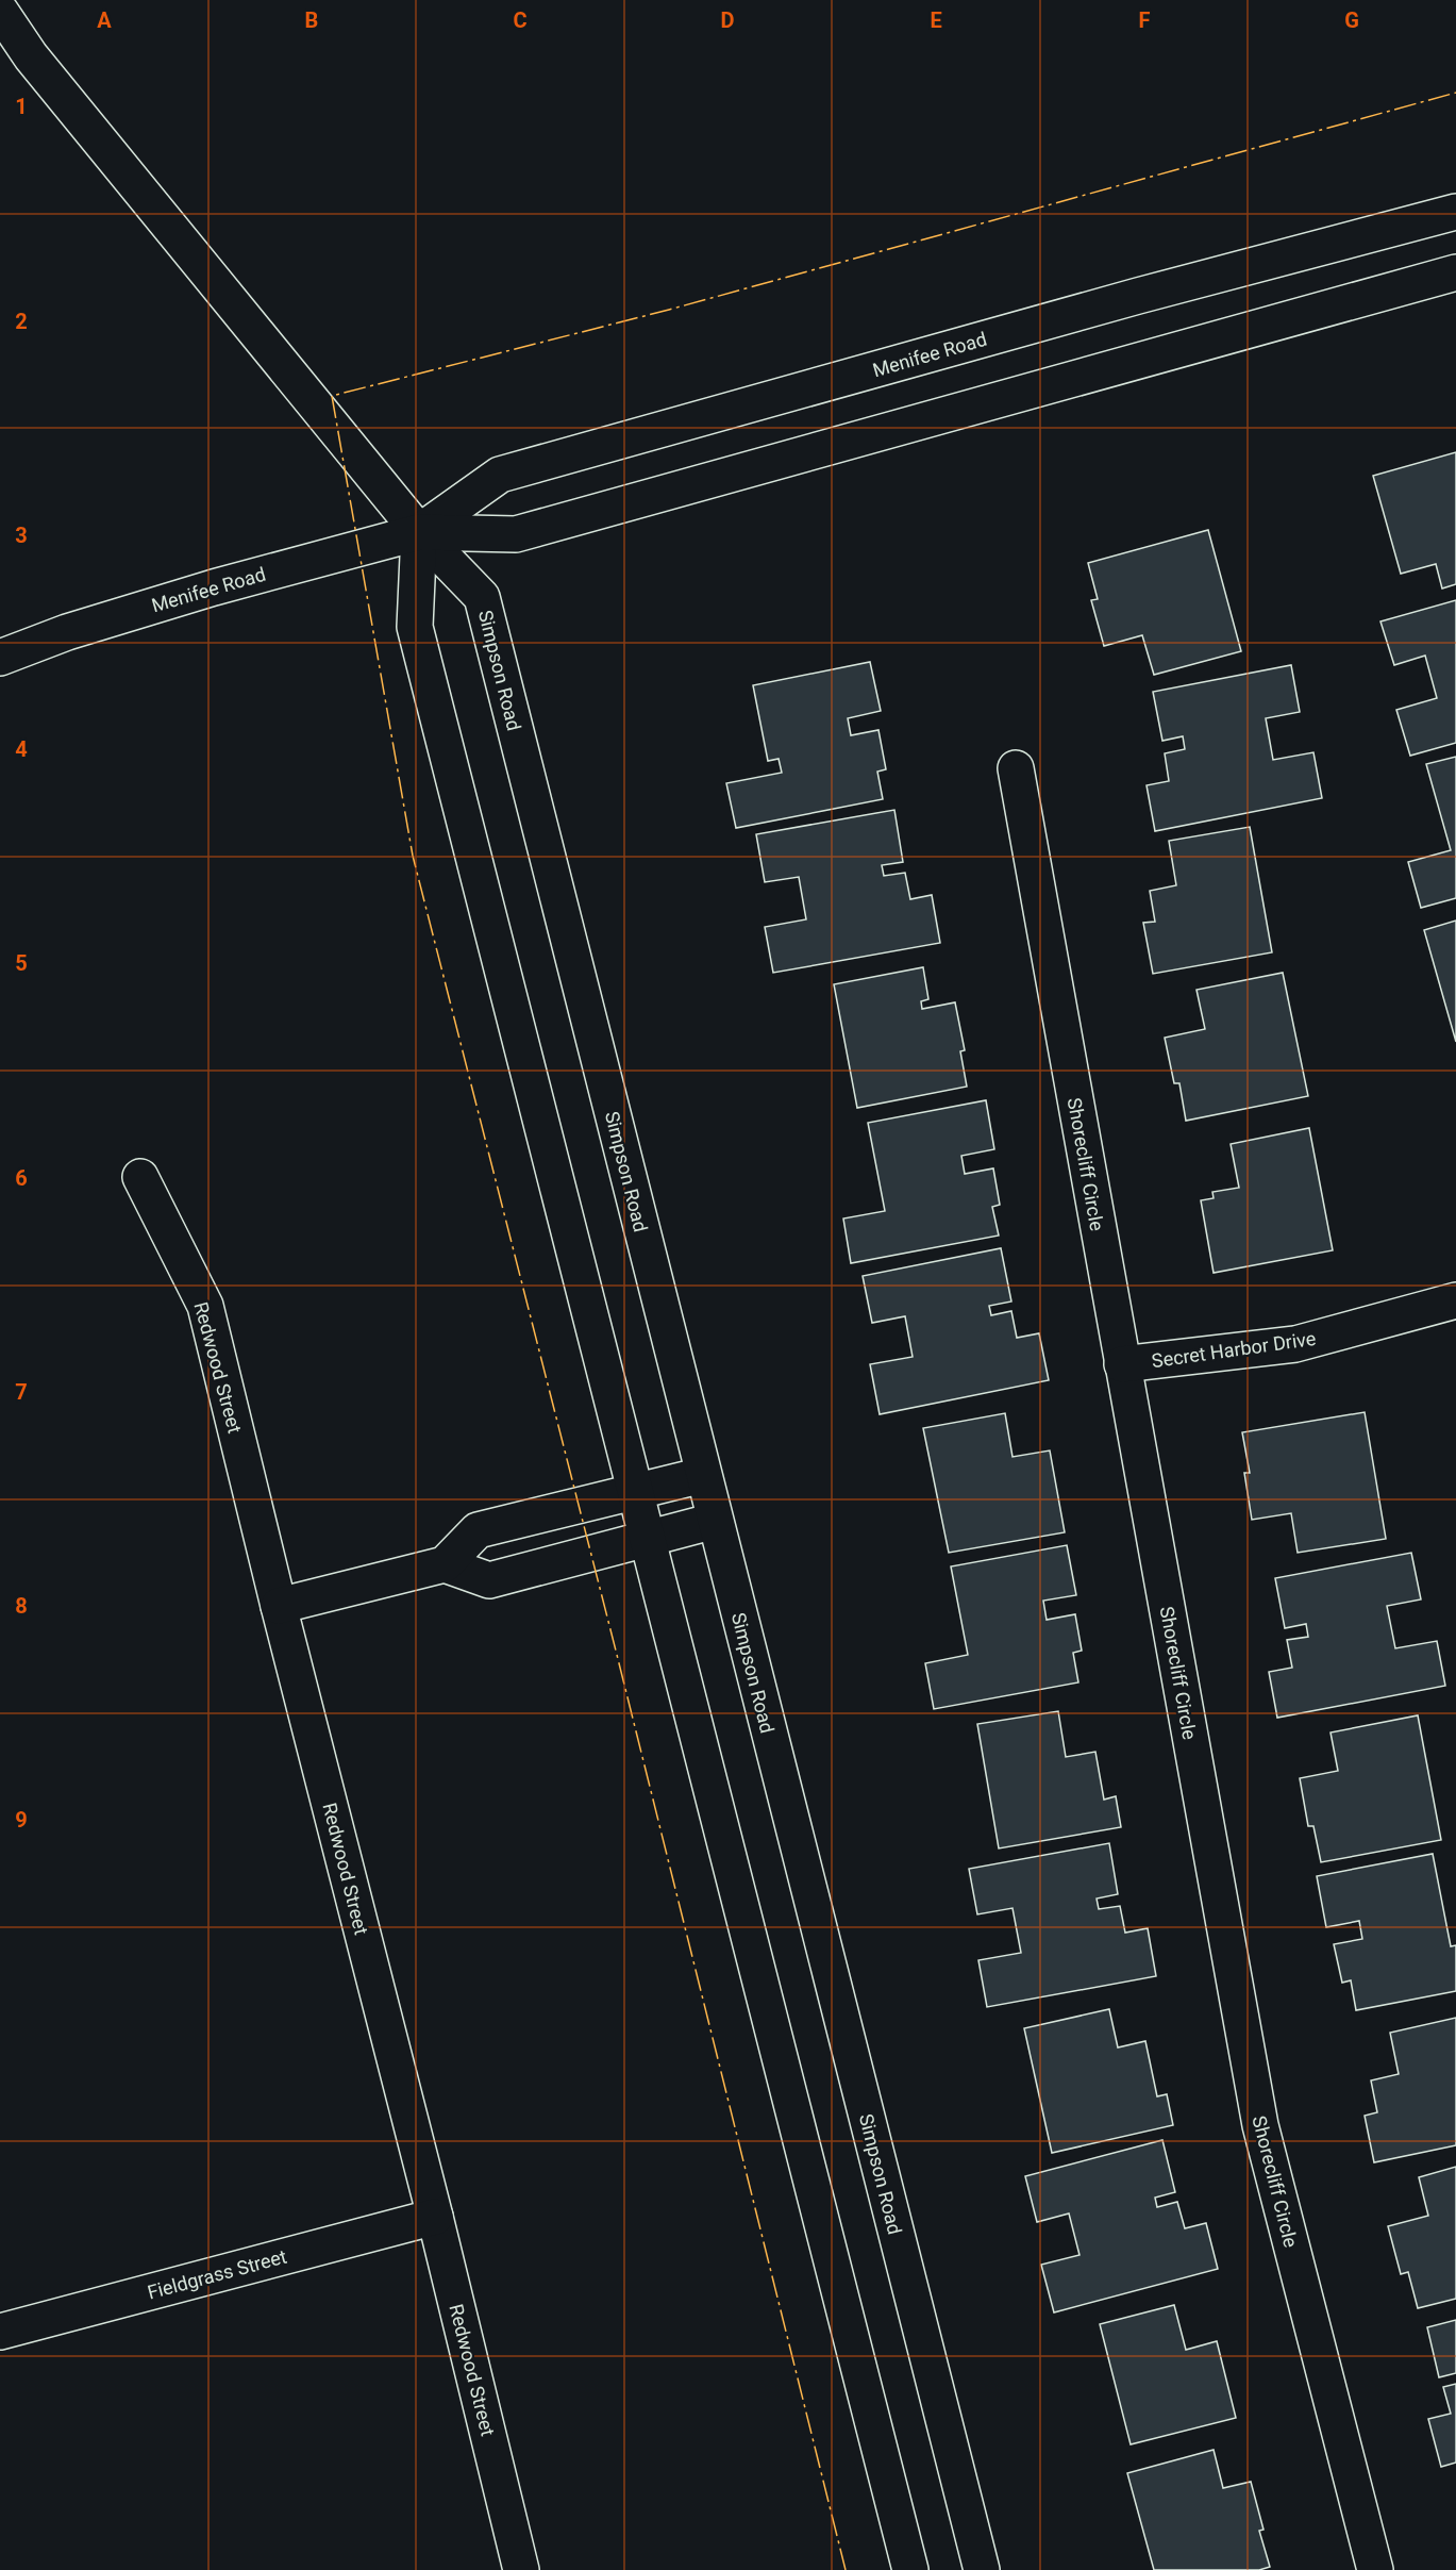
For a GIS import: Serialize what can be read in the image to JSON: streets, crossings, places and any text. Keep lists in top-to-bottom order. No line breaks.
{"streets":{"main road":["Menifee Road","Simpson Road","Shorecliff Circle","Secret Harbor Drive","Redwood Street","Fieldgrass Street"]},"crossings":[["Menifee Road","Simpson Road"],["Shorecliff Circle","Secret Harbor Drive"],["Redwood Street","Fieldgrass Street"]],"grid":{"columns":["A","B","C","D","E","F","G"],"rows":["1","2","3","4","5","6","7","8","9"]}}
